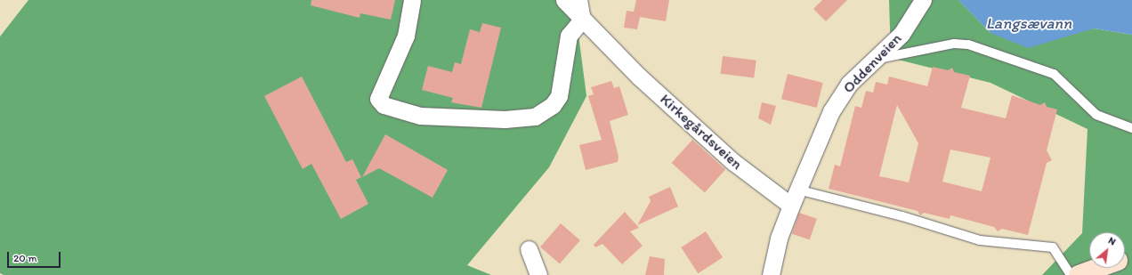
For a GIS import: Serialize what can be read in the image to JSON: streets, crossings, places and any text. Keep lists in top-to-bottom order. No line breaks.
{"streets":{"street":["Oddenveien","Kirkegårdsveien"]},"crossings":[["Oddenveien","Kirkegårdsveien"]],"water":["Langsævann"],"scale_bar":"20 m","north":"top right"}
